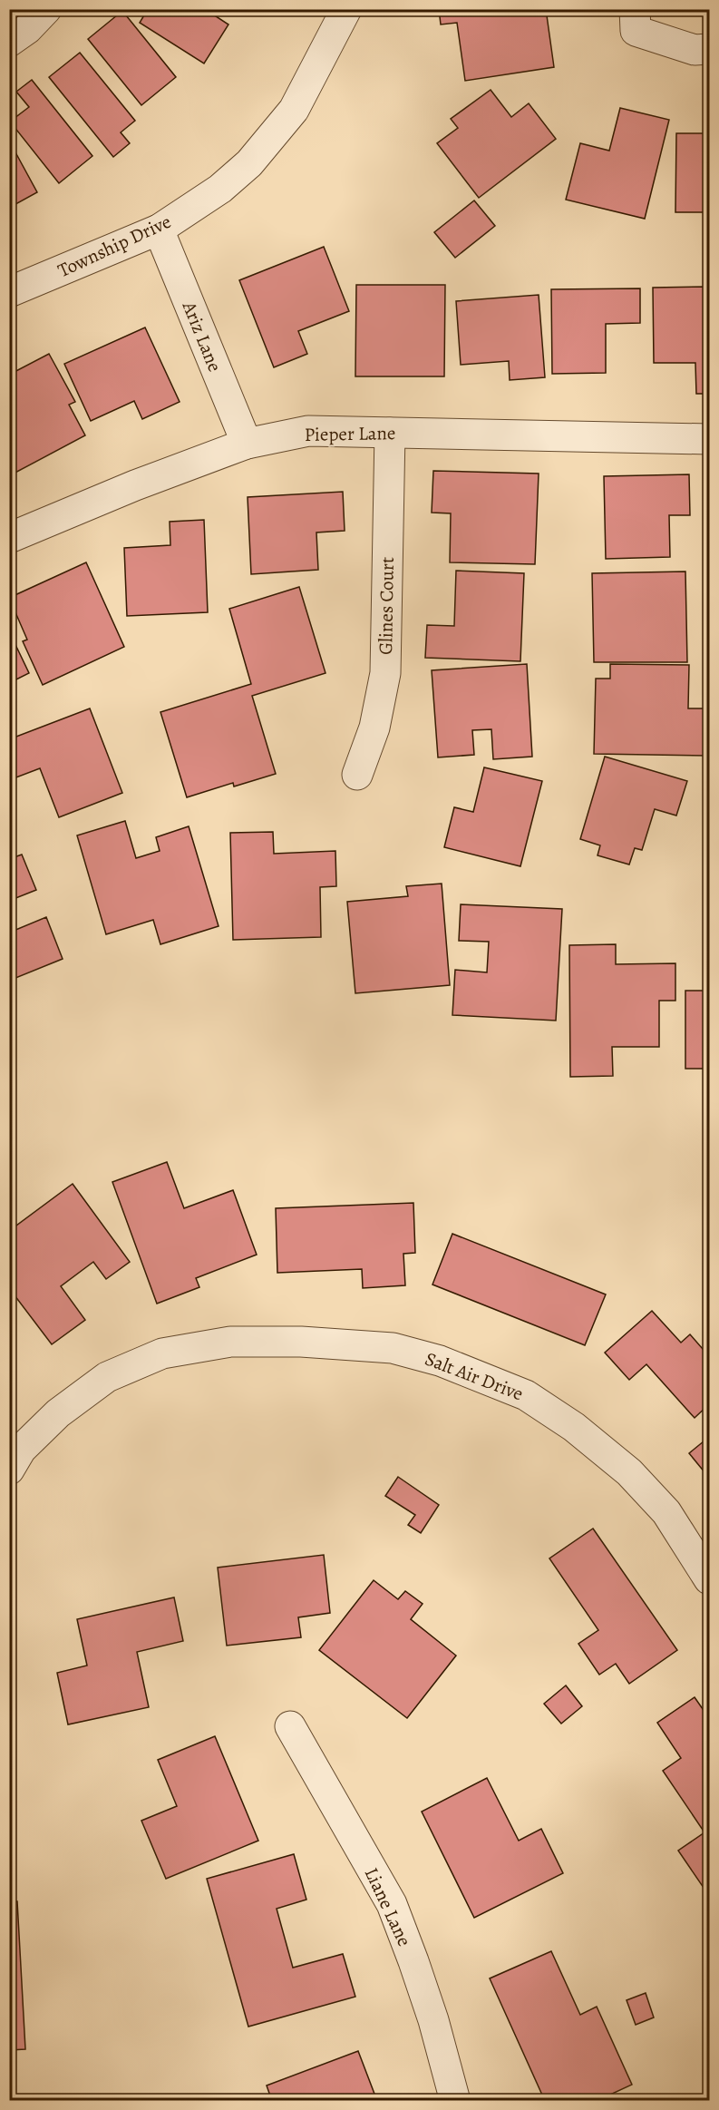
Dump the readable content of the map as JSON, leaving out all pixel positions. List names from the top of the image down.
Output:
{
  "streets": {
    "street": [
      "Township Drive",
      "Ariz Lane",
      "Pieper Lane",
      "Glines Court",
      "Salt Air Drive",
      "Liane Lane"
    ]
  },
  "crossings": [
    ["Township Drive", "Ariz Lane"],
    ["Ariz Lane", "Pieper Lane"],
    ["Pieper Lane", "Glines Court"]
  ]
}
